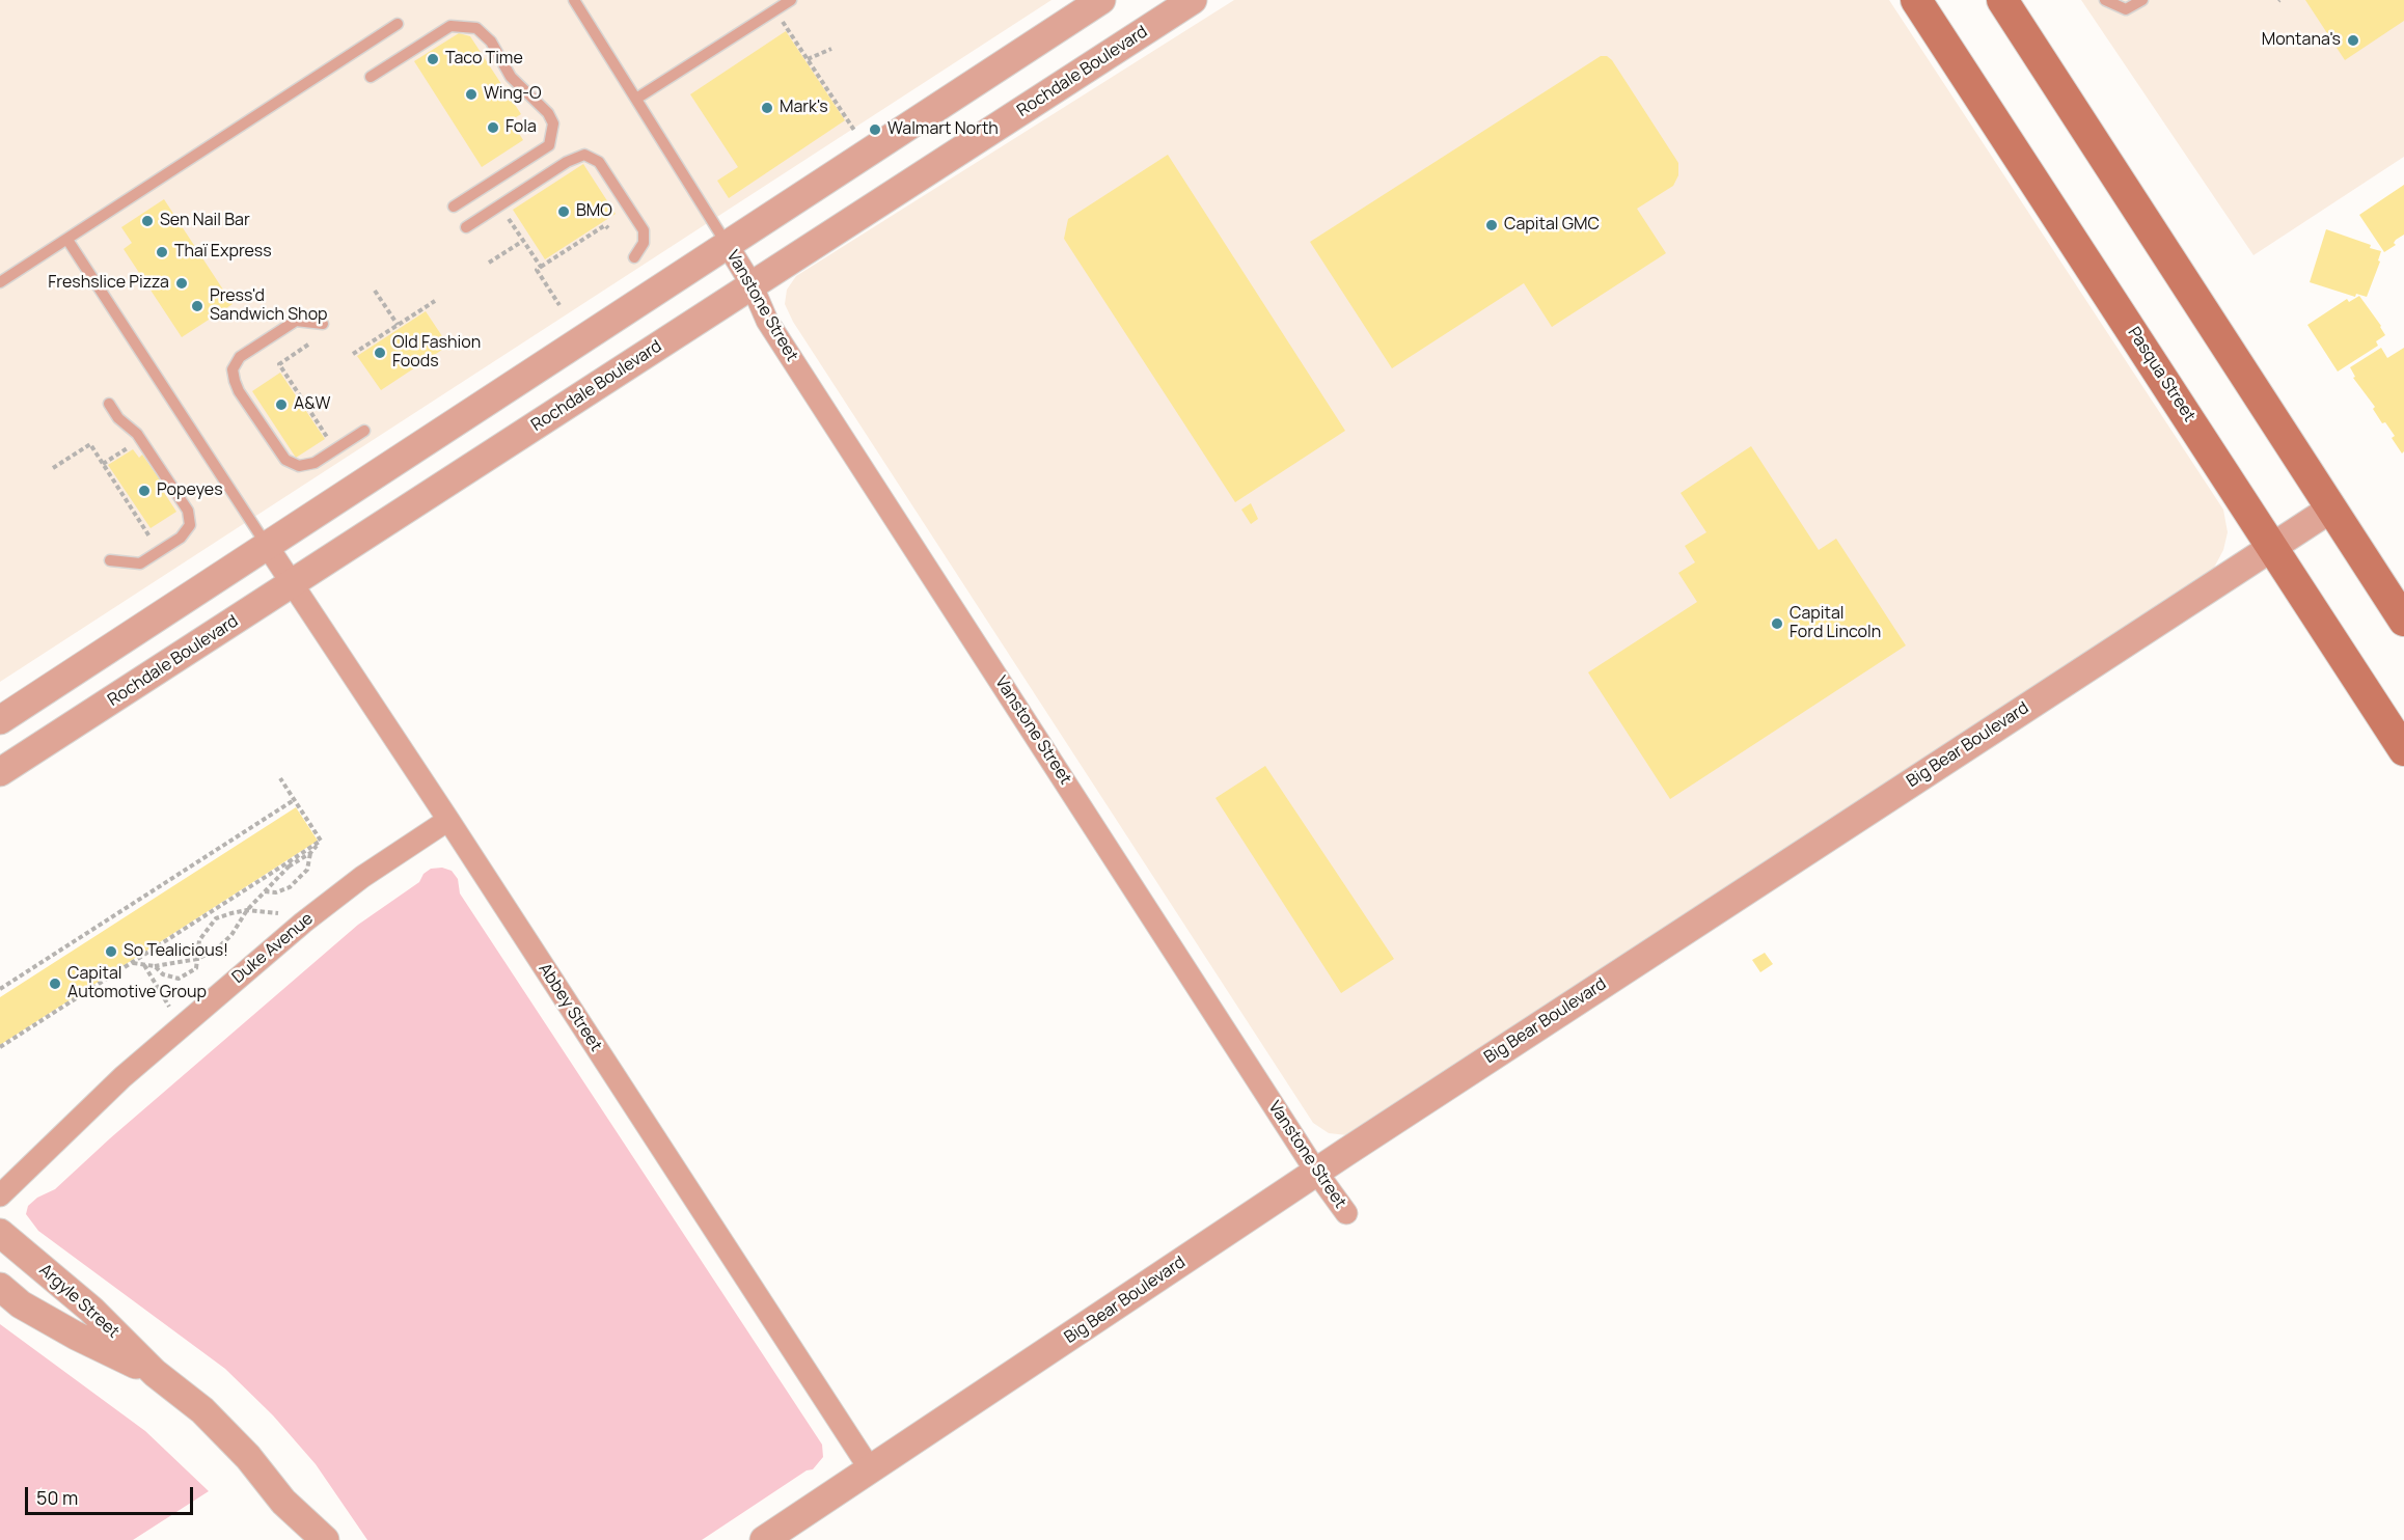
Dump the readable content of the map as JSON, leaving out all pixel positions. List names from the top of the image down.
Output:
{
  "streets": {
    "main road": ["Pasqua Street"],
    "street": [
      "Rochdale Boulevard",
      "Vanstone Street",
      "Big Bear Boulevard",
      "Duke Avenue",
      "Abbey Street",
      "Argyle Street"
    ]
  },
  "crossings": [
    ["Rochdale Boulevard", "Vanstone Street"],
    ["Rochdale Boulevard", "Abbey Street"],
    ["Vanstone Street", "Big Bear Boulevard"],
    ["Pasqua Street", "Big Bear Boulevard"],
    ["Big Bear Boulevard", "Abbey Street"],
    ["Duke Avenue", "Abbey Street"]
  ],
  "places": [
    "Montana's",
    "Taco Time",
    "Wing-O",
    "Mark's",
    "Fola",
    "Walmart North",
    "BMO",
    "Sen Nail Bar",
    "Capital GMC",
    "Thaï Express",
    "Freshslice Pizza",
    "Press'd Sandwich Shop",
    "Old Fashion Foods",
    "A&W",
    "Popeyes",
    "Capital Ford Lincoln",
    "So Tealicious!",
    "Capital Automotive Group"
  ],
  "scale_bar": "50 m"
}
